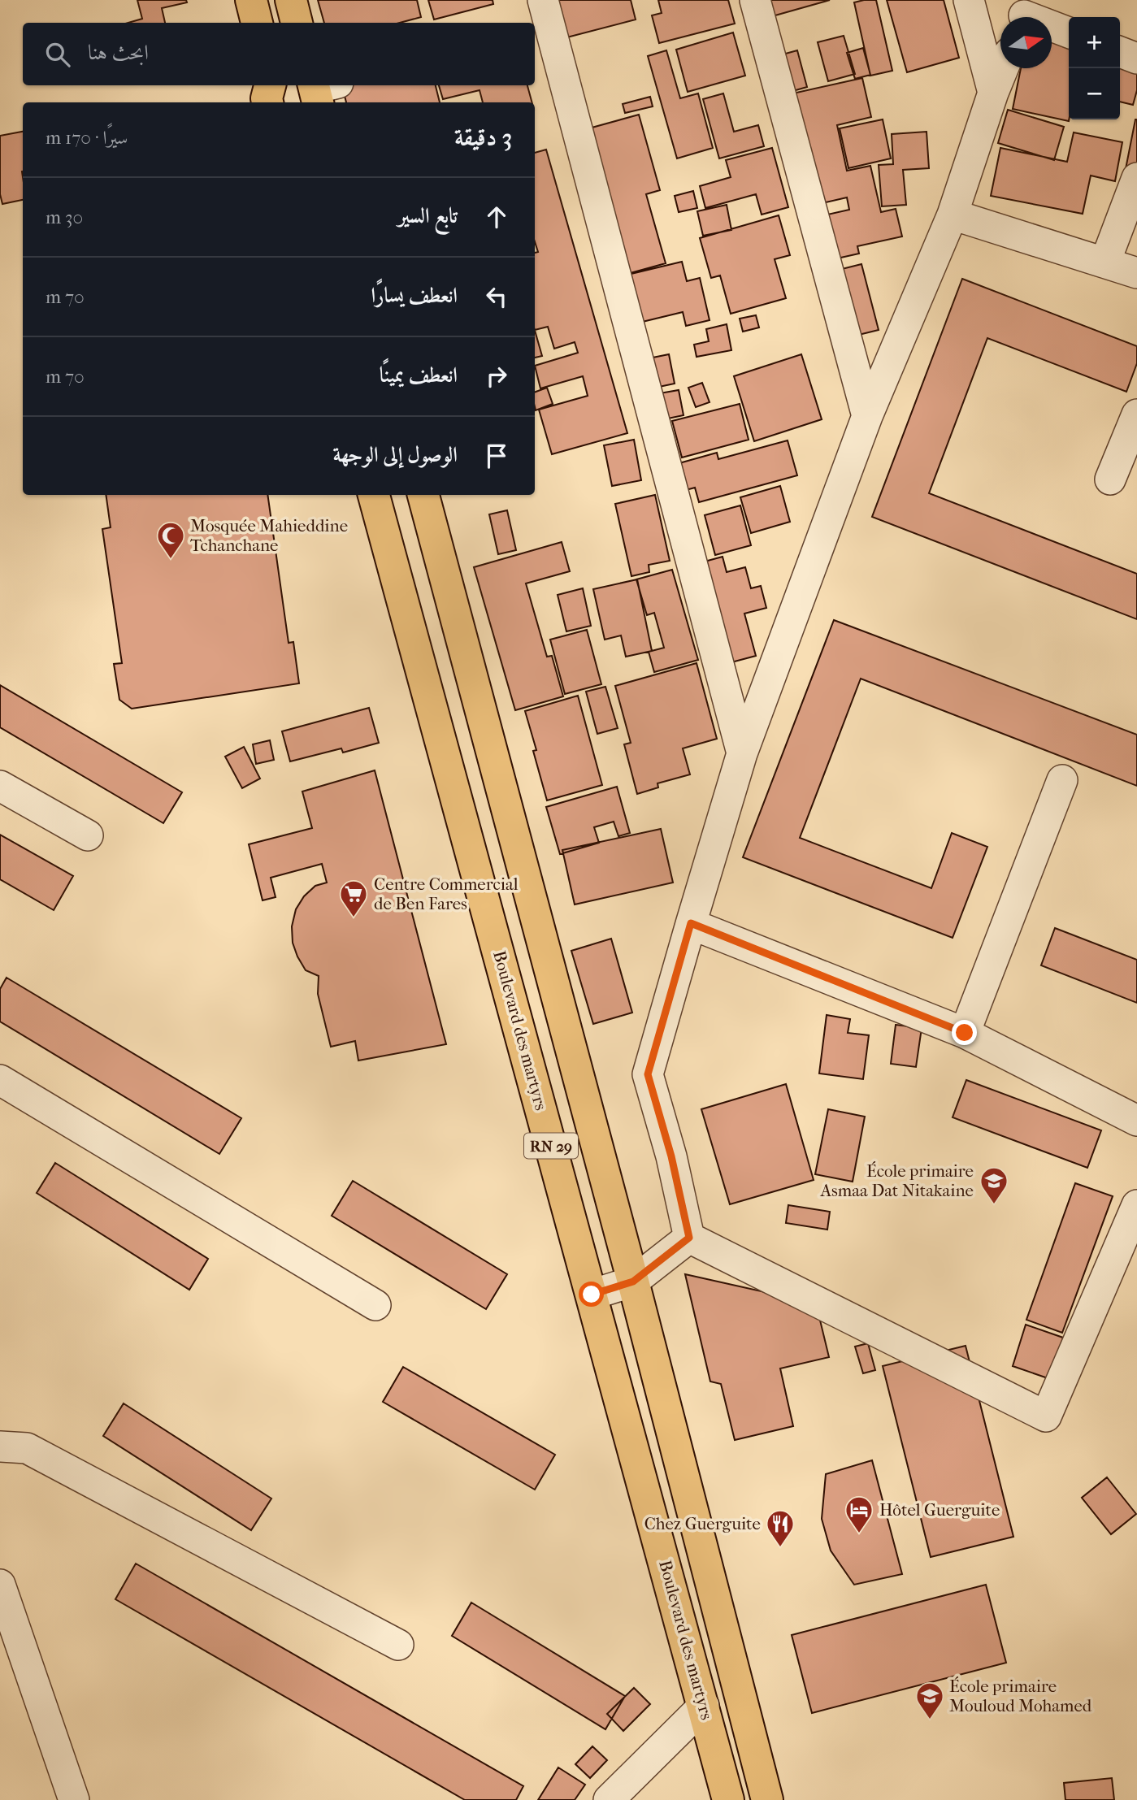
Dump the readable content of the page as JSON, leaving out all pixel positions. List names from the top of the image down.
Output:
{
  "streets": {
    "highway": ["Boulevard des martyrs", "RN 29"]
  },
  "places": {
    "mosque": ["Mosquée Mahieddine Tchanchane"],
    "supermarket": ["Centre Commercial de Ben Fares"],
    "school or university": ["École primaire Asmaa Dat Nitakaine", "École primaire Mouloud Mohamed"],
    "hotel": ["Hôtel Guerguite"],
    "restaurant": ["Chez Guerguite"]
  },
  "north": "right",
  "page": {
    "map_buttons": ["+", "−"],
    "search": "ابحث هنا",
    "heading": ["3 دقيقة", "سيرًا · 170 m"],
    "list": [
      ["تابع السير", "30 m"],
      ["انعطف يسارًا", "70 m"],
      ["انعطف يمينًا", "70 m"],
      "الوصول إلى الوجهة"
    ]
  }
}
